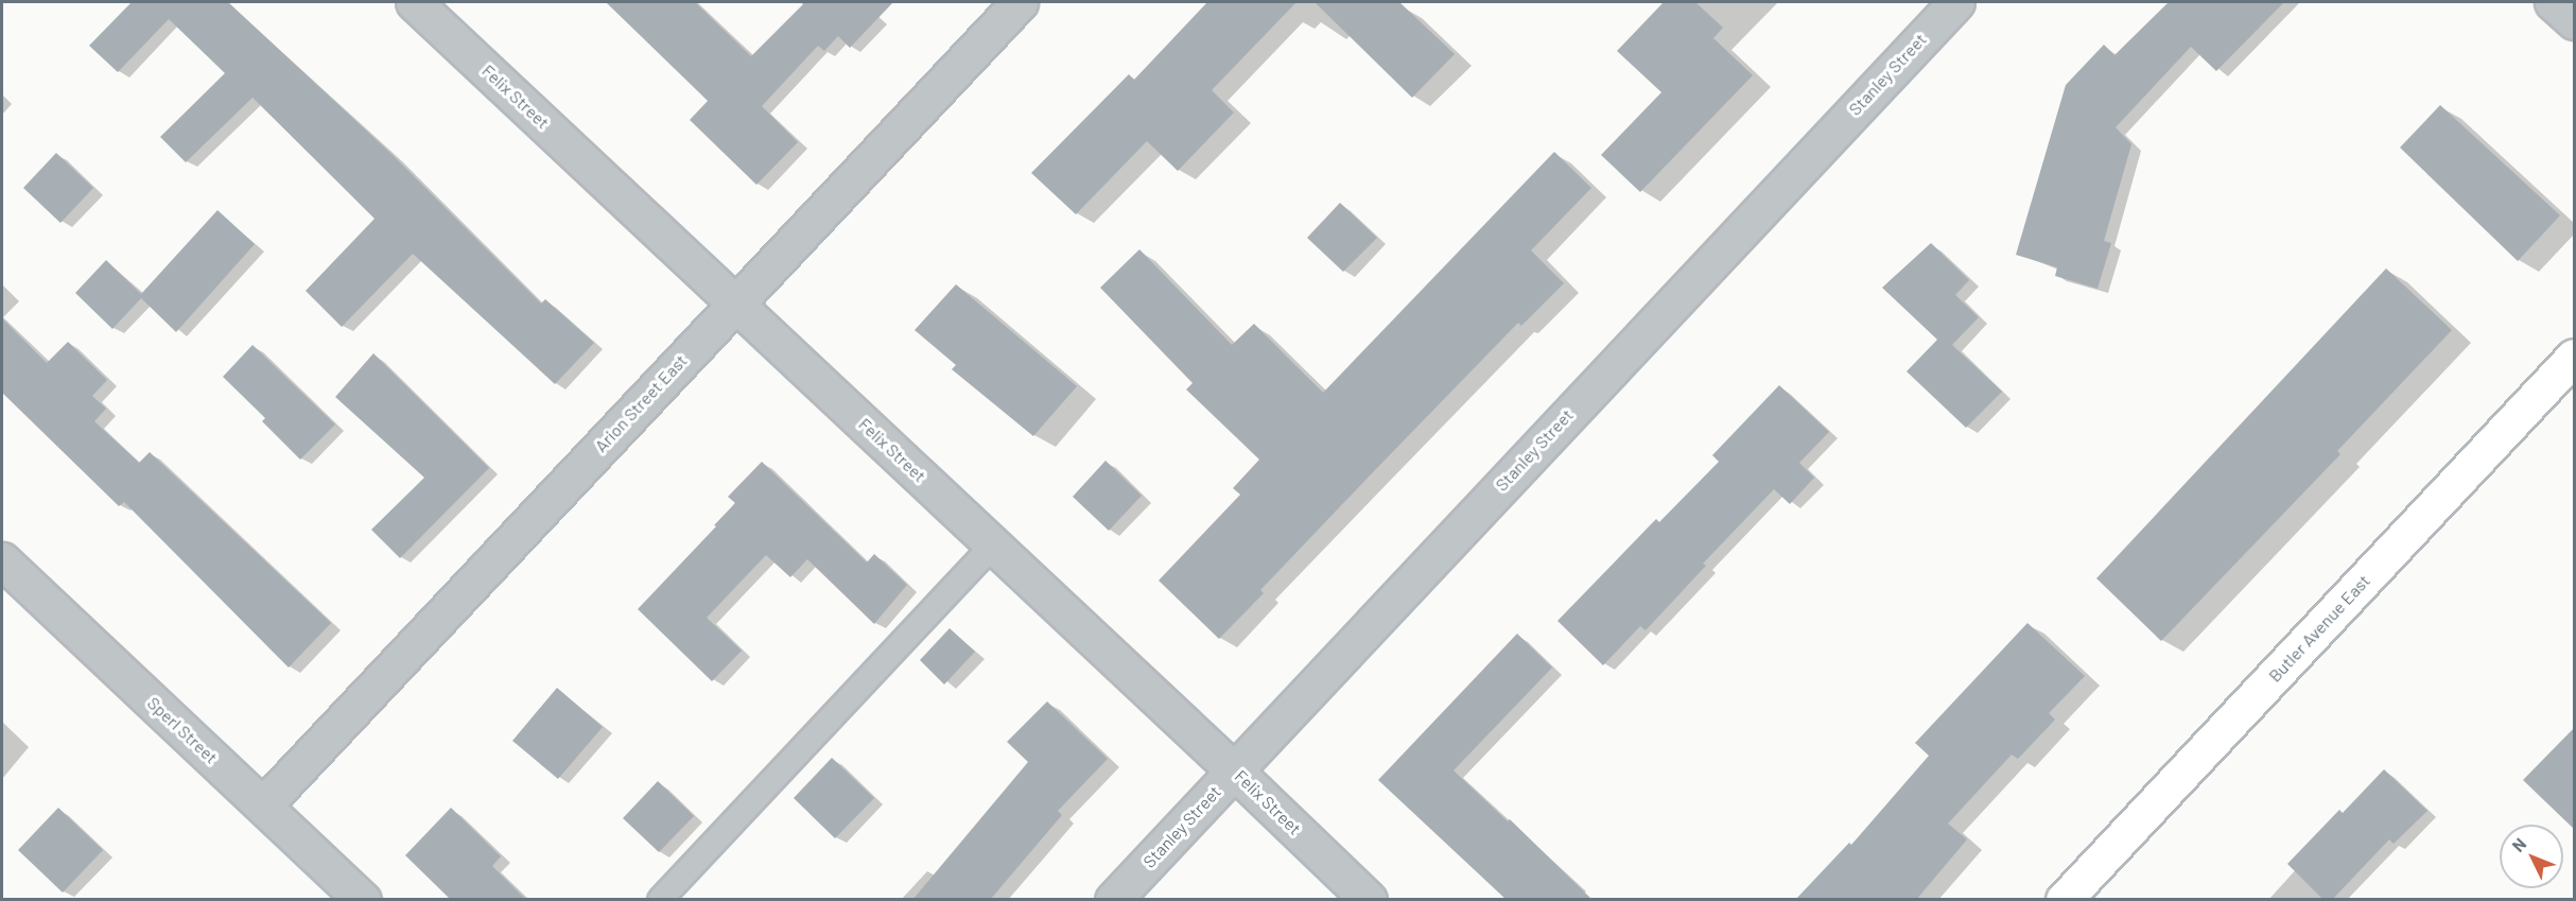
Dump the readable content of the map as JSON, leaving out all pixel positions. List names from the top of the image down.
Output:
{
  "streets": {
    "street": [
      "Stanley Street",
      "Felix Street",
      "Arion Street East",
      "Butler Avenue East",
      "Sperl Street"
    ]
  },
  "crossings": [
    ["Stanley Street", "Felix Street"],
    ["Felix Street", "Arion Street East"],
    ["Arion Street East", "Sperl Street"]
  ],
  "north": "top left"
}
